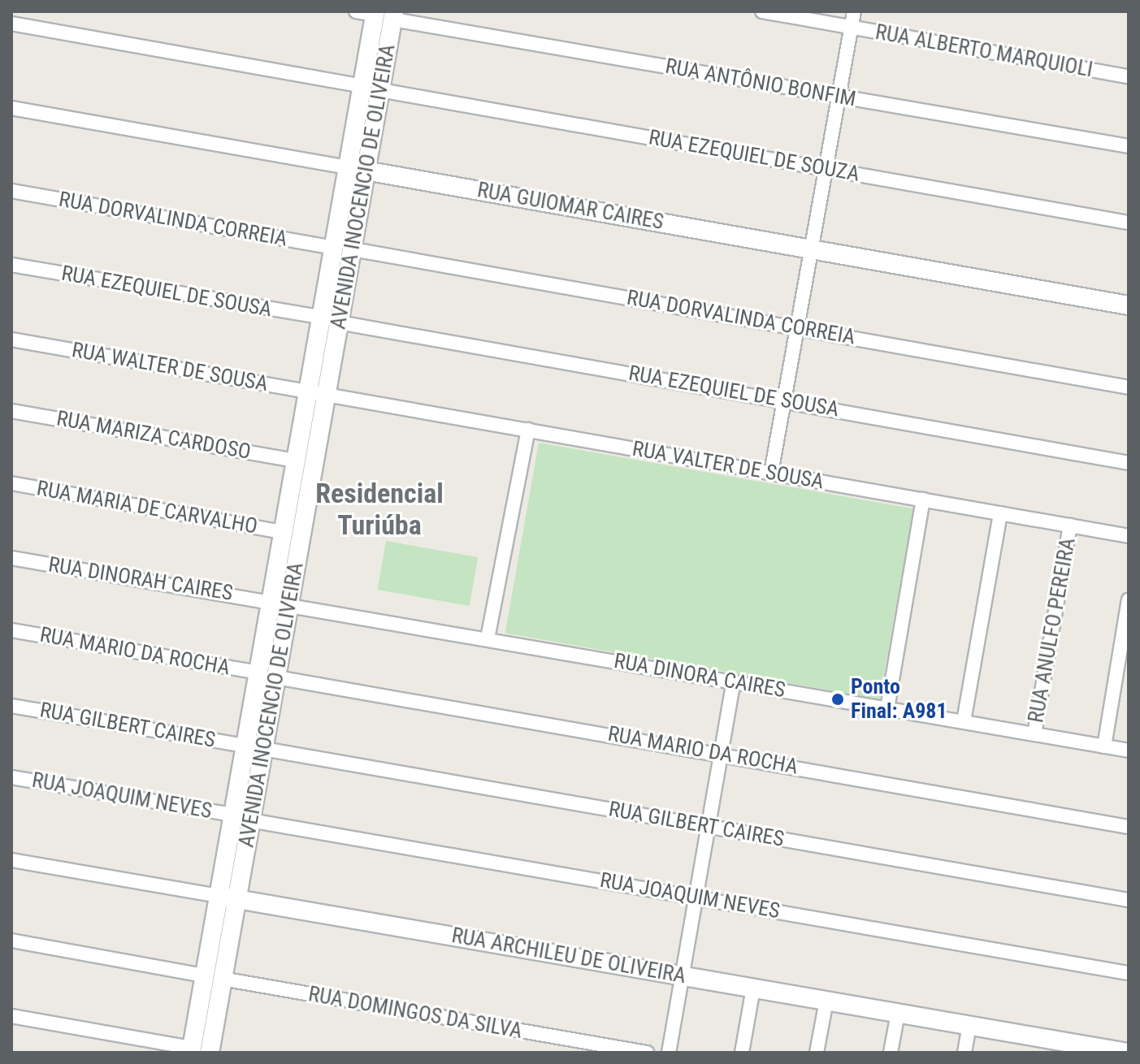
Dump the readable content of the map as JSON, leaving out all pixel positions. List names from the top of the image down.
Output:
{
  "streets": {
    "street": [
      "RUA ALBERTO MARQUIOLI",
      "RUA ANTÔNIO BONFIM",
      "RUA EZEQUIEL DE SOUZA",
      "AVENIDA INOCENCIO DE OLIVEIRA",
      "RUA GUIOMAR CAIRES",
      "RUA DORVALINDA CORREIA",
      "RUA EZEQUIEL DE SOUSA",
      "RUA WALTER DE SOUSA",
      "RUA MARIZA CARDOSO",
      "RUA VALTER DE SOUSA",
      "RUA MARIA DE CARVALHO",
      "RUA DINORAH CAIRES",
      "RUA ANULFO PEREIRA",
      "RUA MARIO DA ROCHA",
      "RUA DINORA CAIRES",
      "RUA GILBERT CAIRES",
      "RUA JOAQUIM NEVES",
      "RUA ARCHILEU DE OLIVEIRA",
      "RUA DOMINGOS DA SILVA"
    ]
  },
  "crossings": [
    ["RUA ANTÔNIO BONFIM", "AVENIDA INOCENCIO DE OLIVEIRA"],
    ["RUA EZEQUIEL DE SOUZA", "AVENIDA INOCENCIO DE OLIVEIRA"],
    ["AVENIDA INOCENCIO DE OLIVEIRA", "RUA GUIOMAR CAIRES"],
    ["AVENIDA INOCENCIO DE OLIVEIRA", "RUA DORVALINDA CORREIA"],
    ["AVENIDA INOCENCIO DE OLIVEIRA", "RUA EZEQUIEL DE SOUSA"],
    ["AVENIDA INOCENCIO DE OLIVEIRA", "RUA WALTER DE SOUSA"],
    ["AVENIDA INOCENCIO DE OLIVEIRA", "RUA MARIZA CARDOSO"],
    ["AVENIDA INOCENCIO DE OLIVEIRA", "RUA VALTER DE SOUSA"],
    ["AVENIDA INOCENCIO DE OLIVEIRA", "RUA MARIA DE CARVALHO"],
    ["AVENIDA INOCENCIO DE OLIVEIRA", "RUA DINORAH CAIRES"],
    ["AVENIDA INOCENCIO DE OLIVEIRA", "RUA MARIO DA ROCHA"],
    ["AVENIDA INOCENCIO DE OLIVEIRA", "RUA DINORA CAIRES"],
    ["AVENIDA INOCENCIO DE OLIVEIRA", "RUA GILBERT CAIRES"],
    ["AVENIDA INOCENCIO DE OLIVEIRA", "RUA JOAQUIM NEVES"],
    ["AVENIDA INOCENCIO DE OLIVEIRA", "RUA ARCHILEU DE OLIVEIRA"],
    ["AVENIDA INOCENCIO DE OLIVEIRA", "RUA DOMINGOS DA SILVA"],
    ["RUA WALTER DE SOUSA", "RUA VALTER DE SOUSA"],
    ["RUA VALTER DE SOUSA", "RUA ANULFO PEREIRA"],
    ["RUA DINORAH CAIRES", "RUA DINORA CAIRES"],
    ["RUA ANULFO PEREIRA", "RUA DINORA CAIRES"]
  ],
  "districts": ["Residencial Turiúba"],
  "places": ["Ponto Final: A981"]
}
